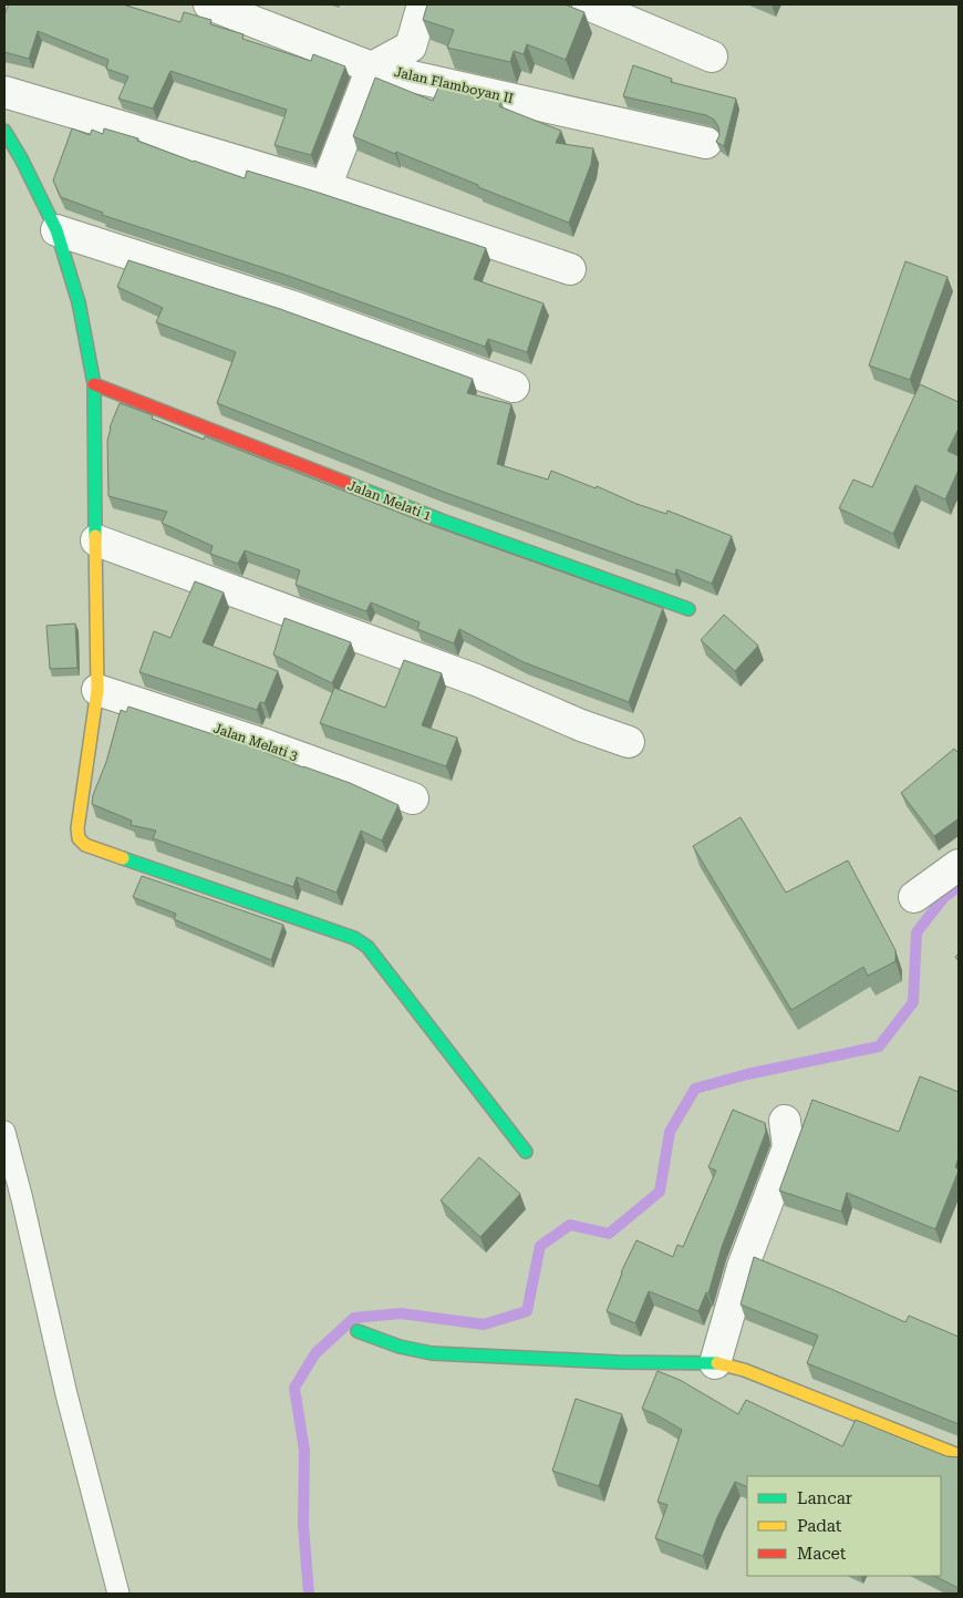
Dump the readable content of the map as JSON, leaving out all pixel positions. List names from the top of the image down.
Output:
{
  "streets": {
    "street": ["Jalan Flamboyan II", "Jalan Melati 1", "Jalan Melati 3"]
  },
  "legend": ["Lancar", "Padat", "Macet"]
}
